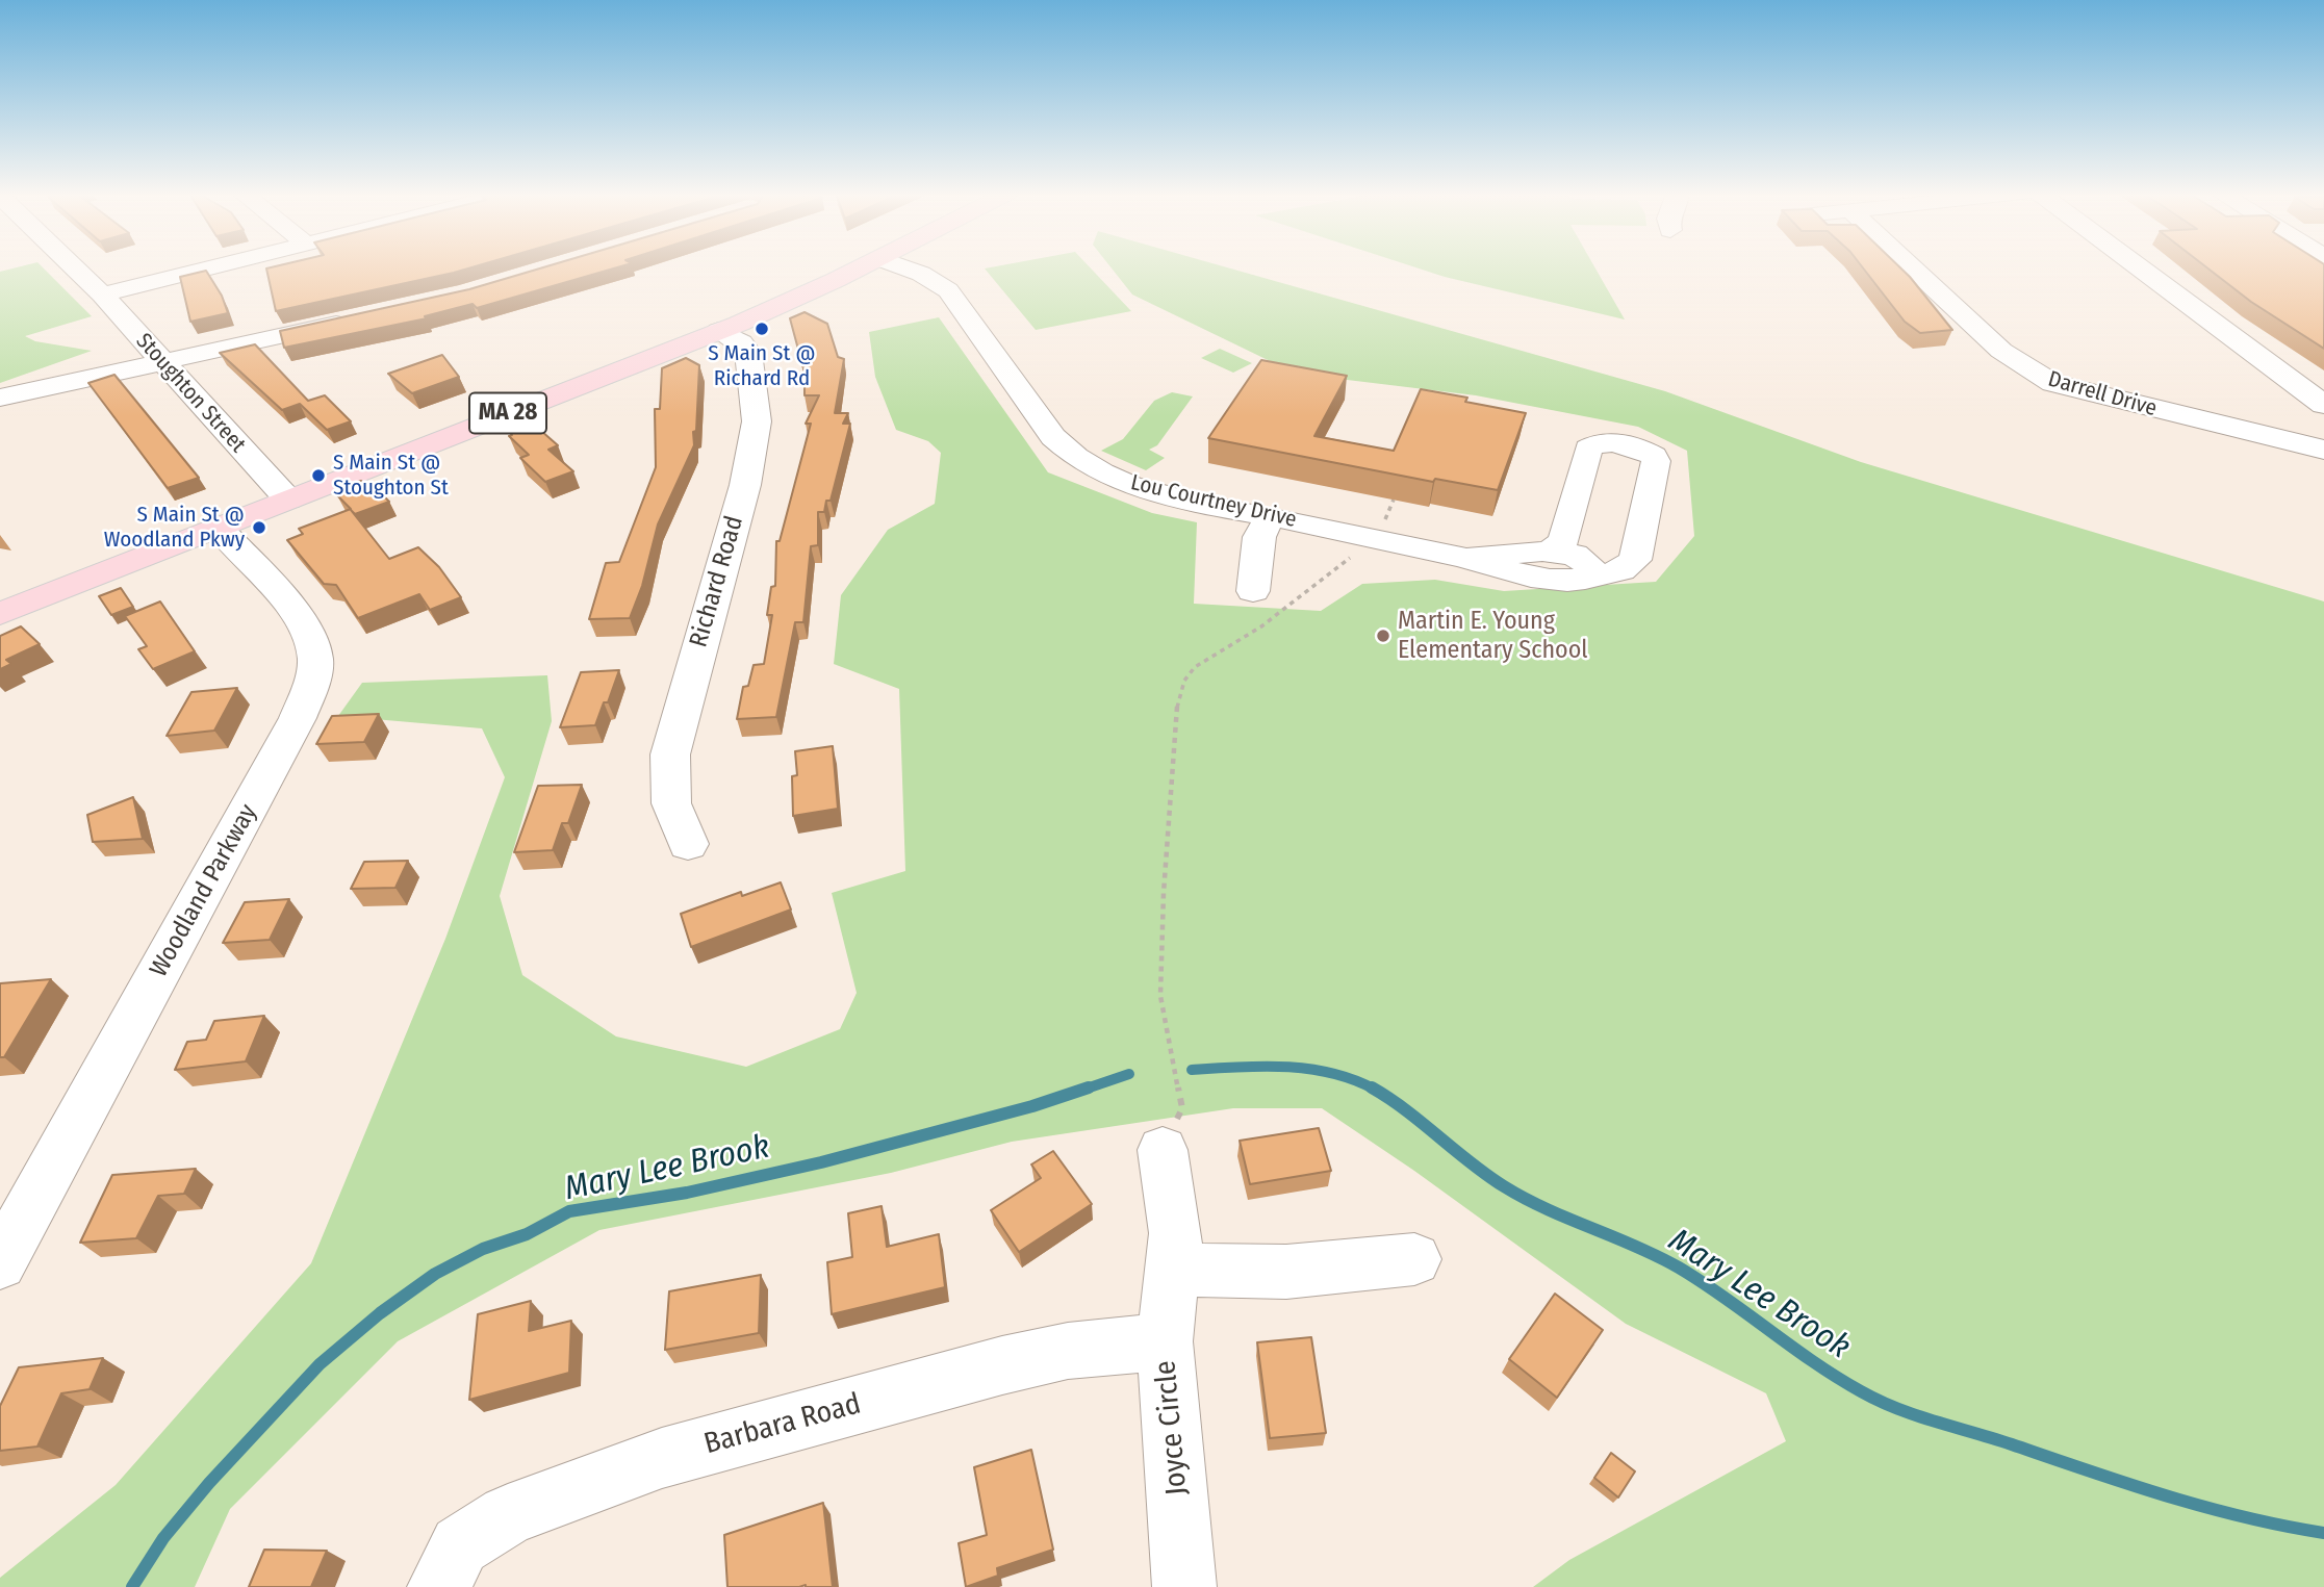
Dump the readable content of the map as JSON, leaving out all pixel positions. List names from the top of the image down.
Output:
{
  "streets": {
    "main road": ["MA 28"],
    "street": [
      "Stoughton Street",
      "Darrell Drive",
      "Lou Courtney Drive",
      "Richard Road",
      "Woodland Parkway",
      "Barbara Road",
      "Joyce Circle"
    ]
  },
  "crossings": [
    ["Stoughton Street", "MA 28"],
    ["MA 28", "Richard Road"],
    ["MA 28", "Woodland Parkway"],
    ["Barbara Road", "Joyce Circle"]
  ],
  "water": ["Mary Lee Brook"],
  "places": [
    "S Main St @ Richard Rd",
    "S Main St @ Stoughton St",
    "S Main St @ Woodland Pkwy",
    "Martin E. Young Elementary School"
  ]
}
